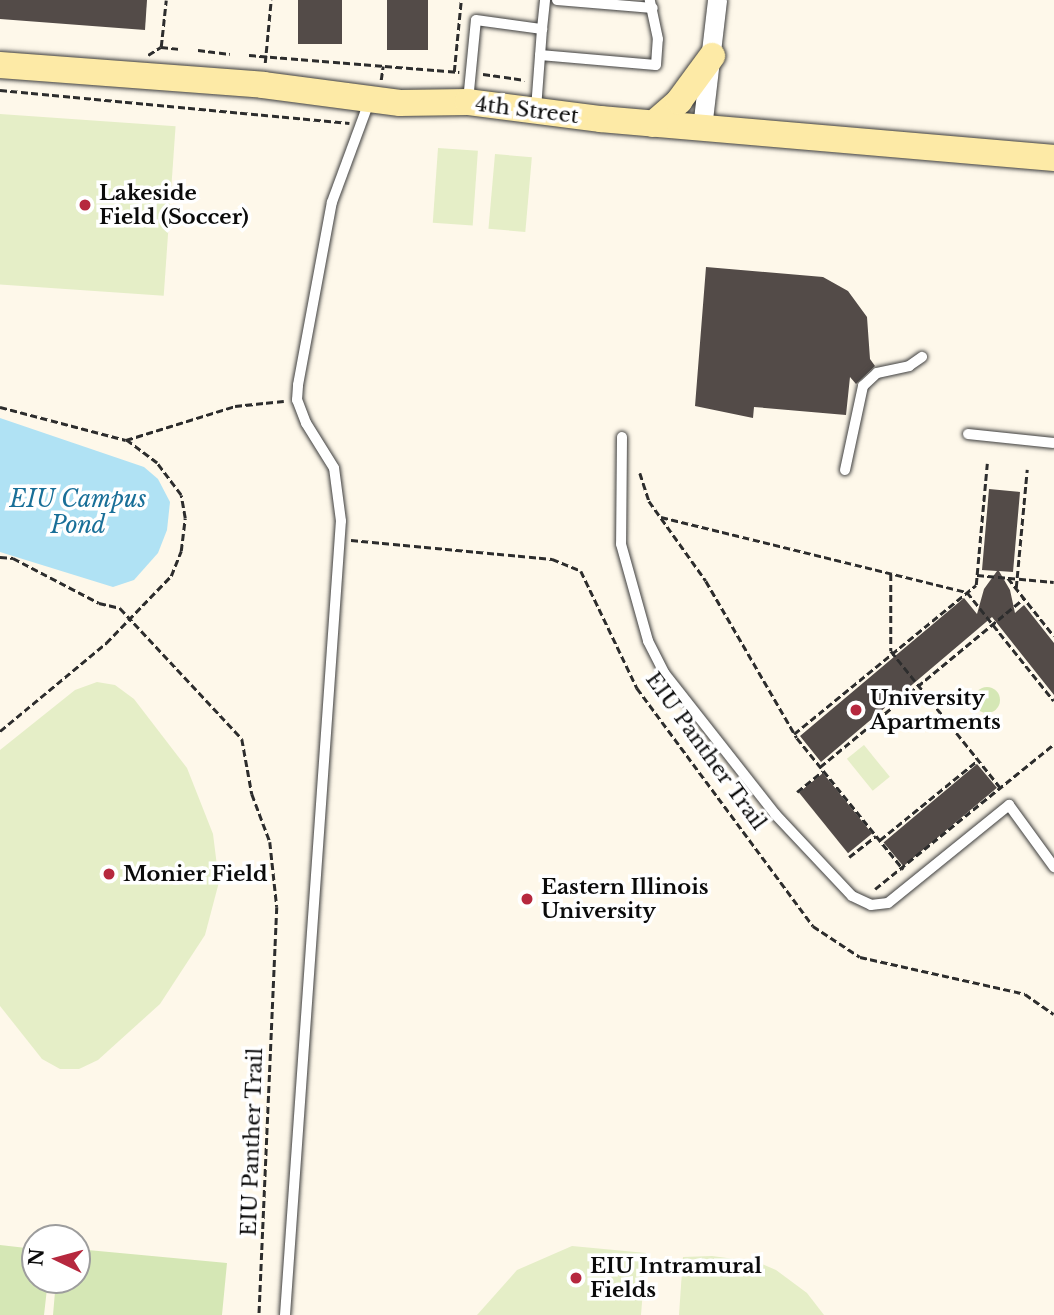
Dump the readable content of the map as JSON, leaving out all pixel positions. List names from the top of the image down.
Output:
{
  "streets": {
    "street": ["4th Street"],
    "path": ["EIU Panther Trail"]
  },
  "water": ["EIU Campus Pond"],
  "places": [
    "Lakeside Field (Soccer)",
    "University Apartments",
    "Monier Field",
    "Eastern Illinois University",
    "EIU Intramural Fields"
  ],
  "north": "left"
}
